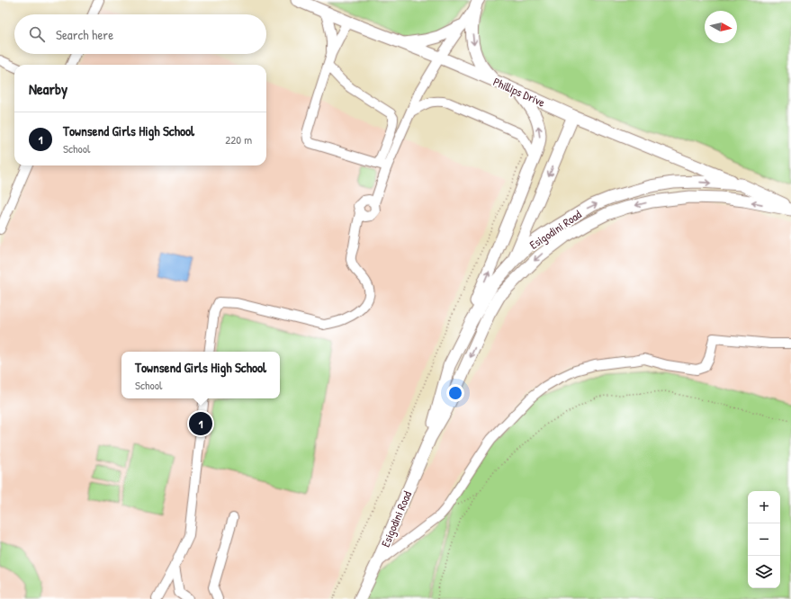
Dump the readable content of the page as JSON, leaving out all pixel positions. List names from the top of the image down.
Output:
{
  "streets": {
    "main road": ["Phillips Drive", "Esigodini Road"]
  },
  "crossings": [
    ["Phillips Drive", "Esigodini Road"]
  ],
  "north": "right",
  "page": {
    "search": "Search here",
    "heading": "Nearby",
    "list": [
      {
        "mark": "1",
        "name": "Townsend Girls High School",
        "note": "School",
        "value": "220 m"
      }
    ],
    "popup": ["Townsend Girls High School", "School"],
    "pins": "1",
    "map_buttons": ["+", "−"]
  }
}
